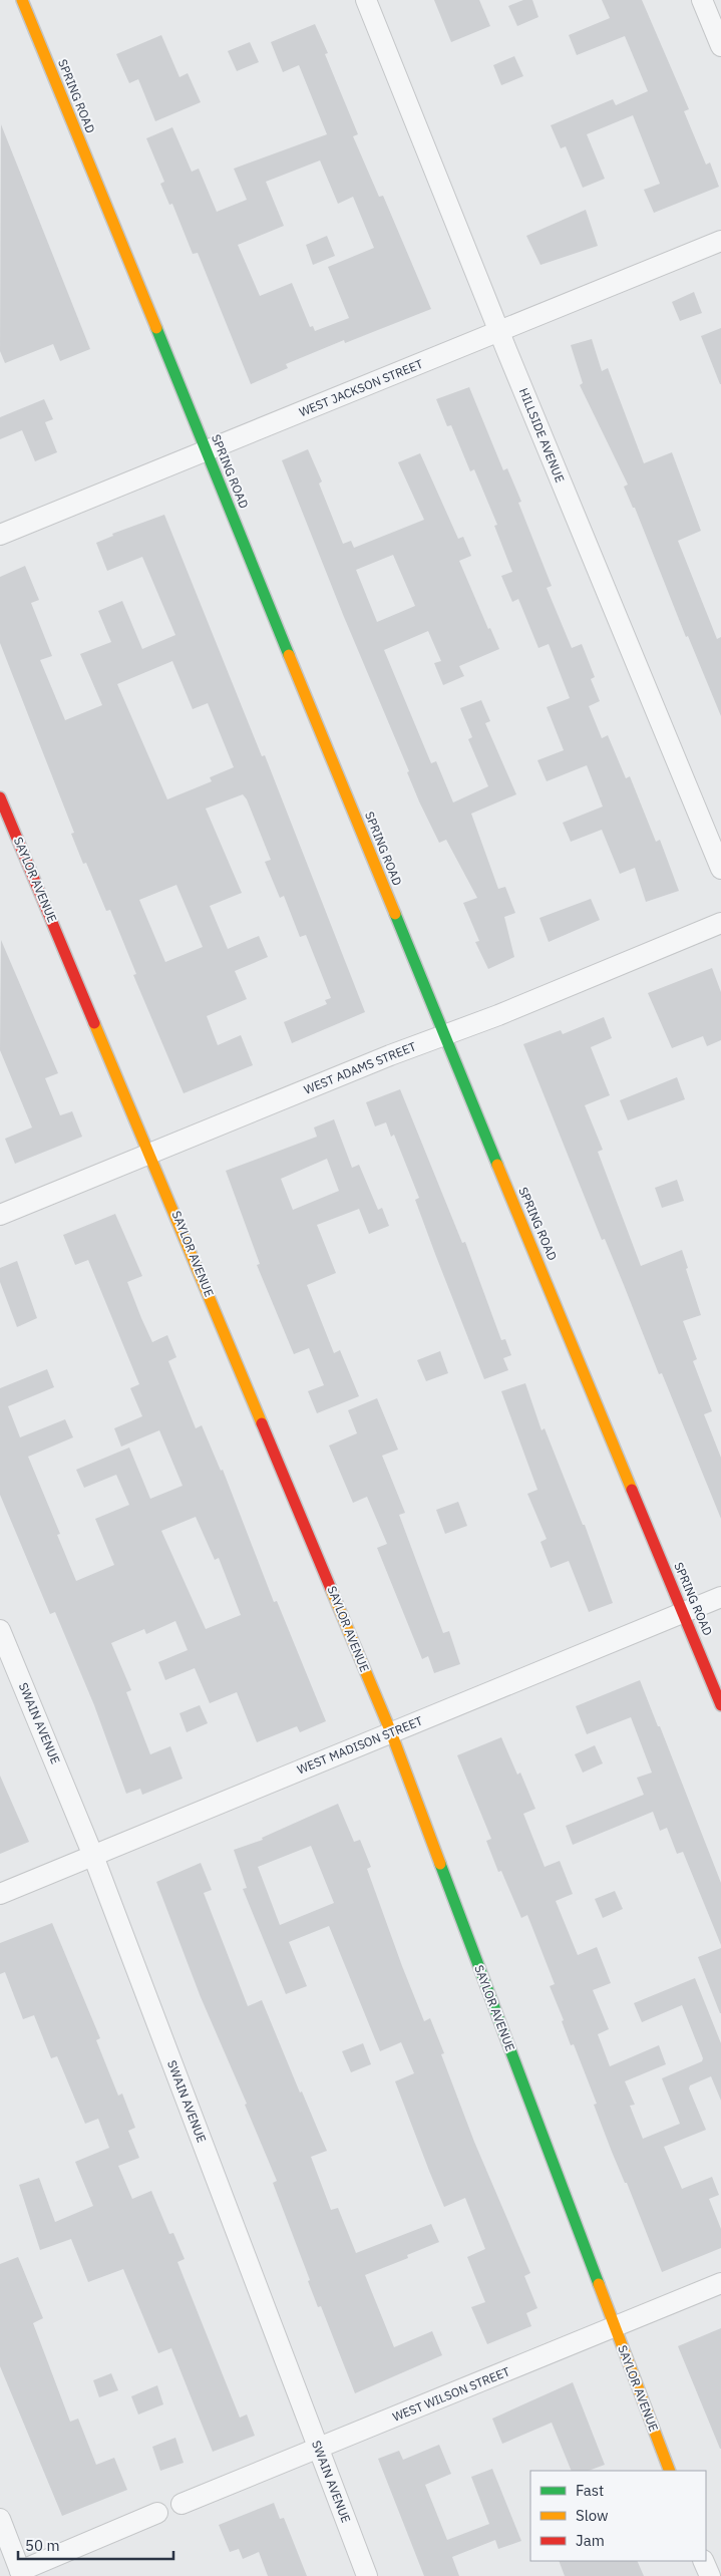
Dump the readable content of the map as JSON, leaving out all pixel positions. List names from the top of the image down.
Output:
{
  "streets": {
    "street": [
      "SPRING ROAD",
      "WEST JACKSON STREET",
      "HILLSIDE AVENUE",
      "SAYLOR AVENUE",
      "WEST ADAMS STREET",
      "SWAIN AVENUE",
      "WEST MADISON STREET",
      "WEST WILSON STREET"
    ]
  },
  "crossings": [
    ["SPRING ROAD", "WEST JACKSON STREET"],
    ["SPRING ROAD", "WEST ADAMS STREET"],
    ["SPRING ROAD", "WEST MADISON STREET"],
    ["WEST JACKSON STREET", "HILLSIDE AVENUE"],
    ["SAYLOR AVENUE", "WEST ADAMS STREET"],
    ["SAYLOR AVENUE", "WEST MADISON STREET"],
    ["SAYLOR AVENUE", "WEST WILSON STREET"],
    ["SWAIN AVENUE", "WEST MADISON STREET"],
    ["SWAIN AVENUE", "WEST WILSON STREET"]
  ],
  "legend": ["Fast", "Slow", "Jam"],
  "scale_bar": "50 m"
}
